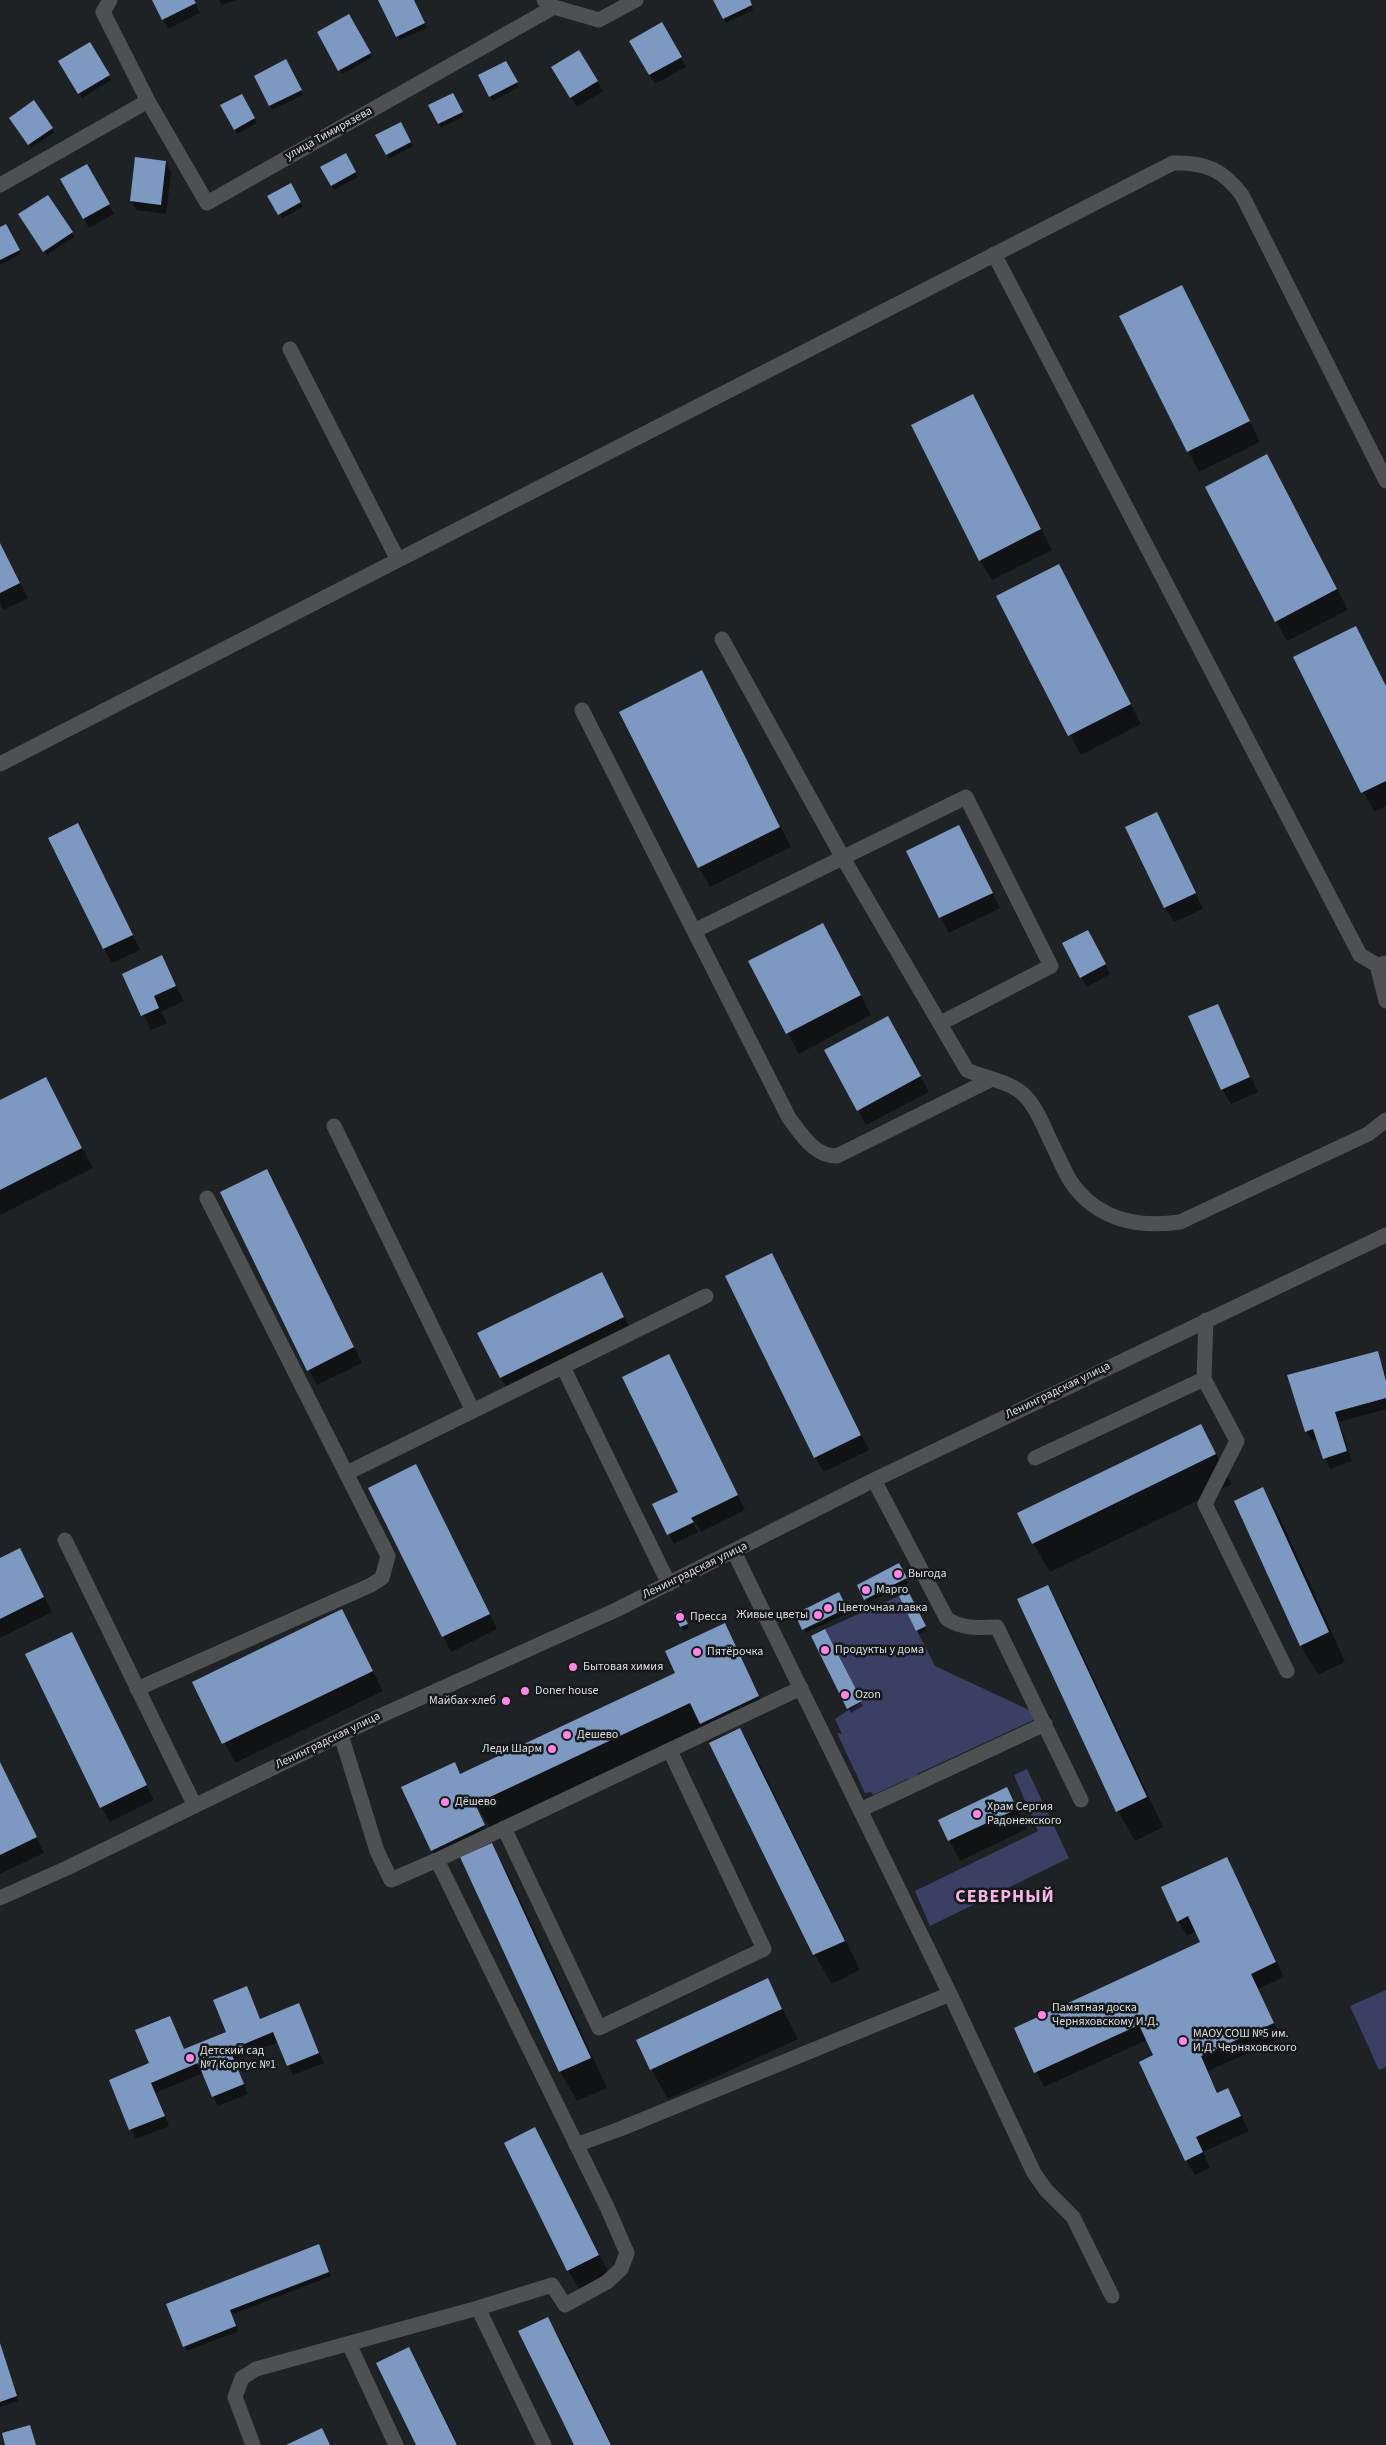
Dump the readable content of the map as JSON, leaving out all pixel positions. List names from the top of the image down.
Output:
{
  "streets": {
    "street": ["улица Тимирязева", "Ленинградская улица"]
  },
  "districts": ["СЕВЕРНЫЙ"],
  "places": [
    "Выгода",
    "Марго",
    "Цветочная лавка",
    "Живые цветы",
    "Пресса",
    "Продукты у дома",
    "Пятёрочка",
    "Бытовая химия",
    "Doner house",
    "Ozon",
    "Майбах-хлеб",
    "Дешево",
    "Леди Шарм",
    "Дёшево",
    "Храм Сергия Радонежского",
    "Памятная доска Черняховскому И.Д.",
    "МАОУ СОШ №5 им. И.Д. Черняховского",
    "Детский сад №7 Корпус №1"
  ]
}
